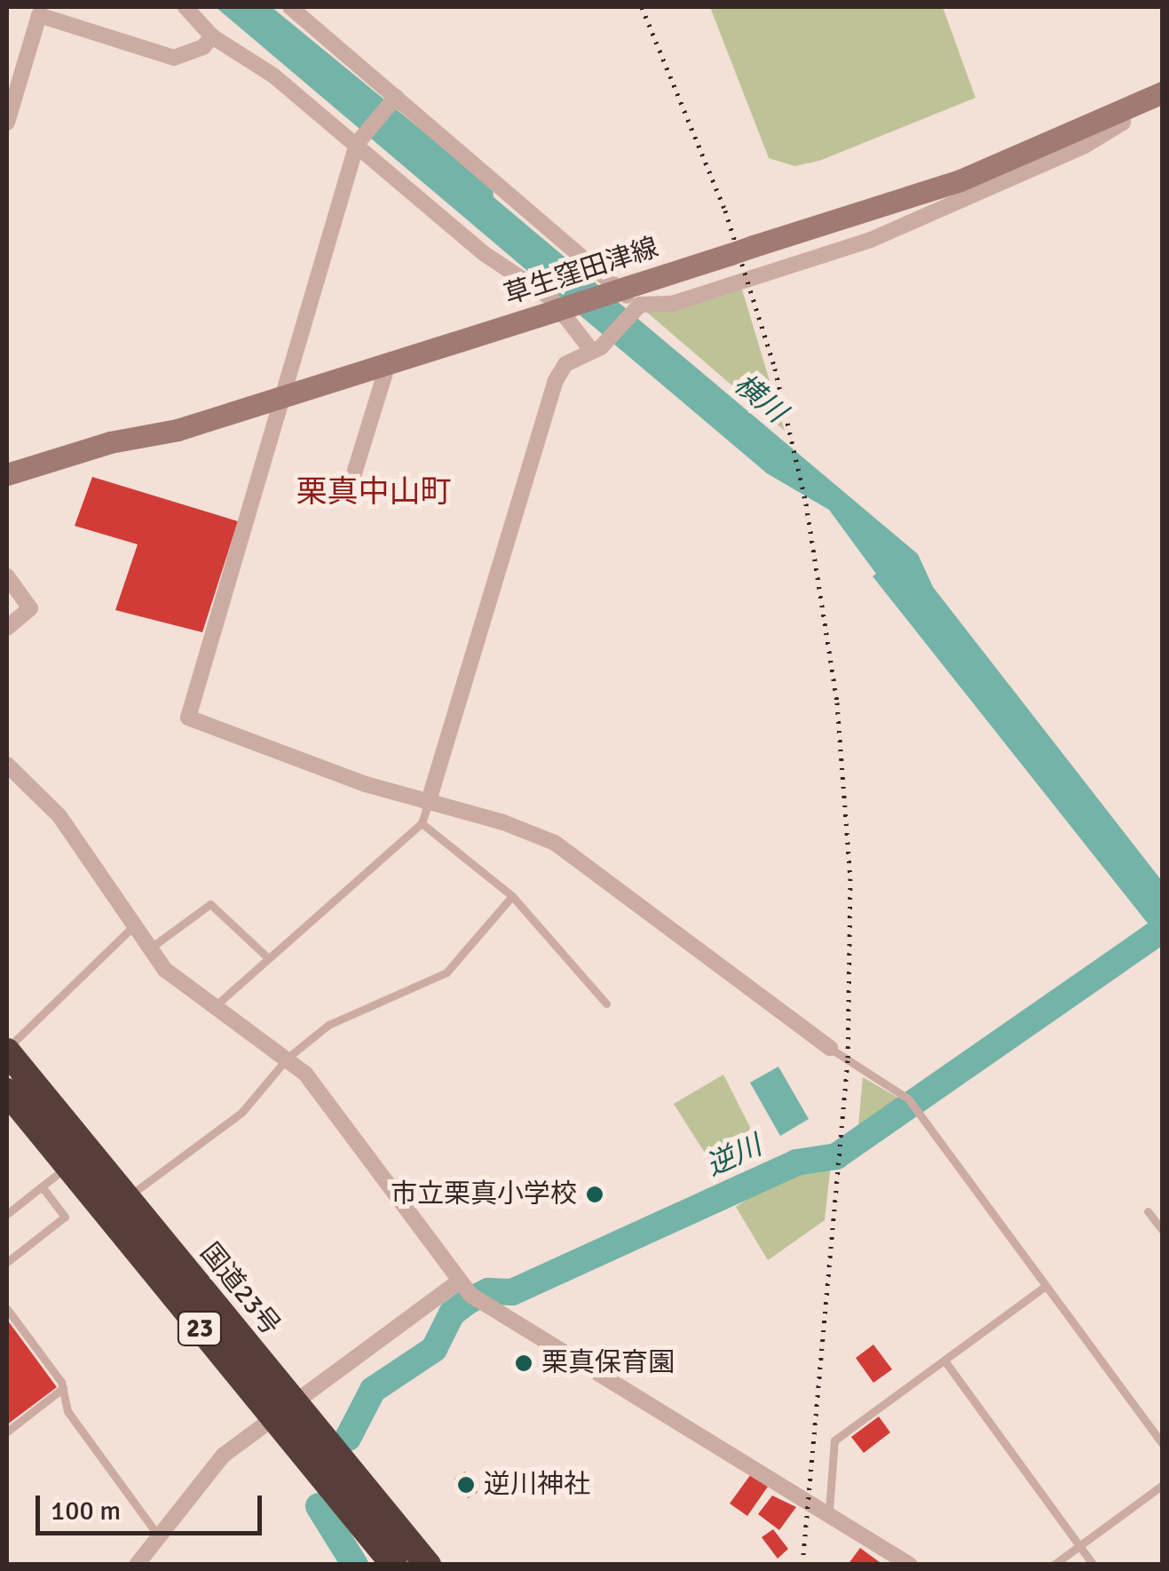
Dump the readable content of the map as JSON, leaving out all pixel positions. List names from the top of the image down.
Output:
{
  "streets": {
    "highway": ["国道23号", "23"],
    "main road": ["草生窪田津線"]
  },
  "districts": ["栗真中山町"],
  "water": ["横川", "逆川"],
  "places": ["市立栗真小学校", "栗真保育園", "逆川神社"],
  "scale_bar": "100 m"
}
